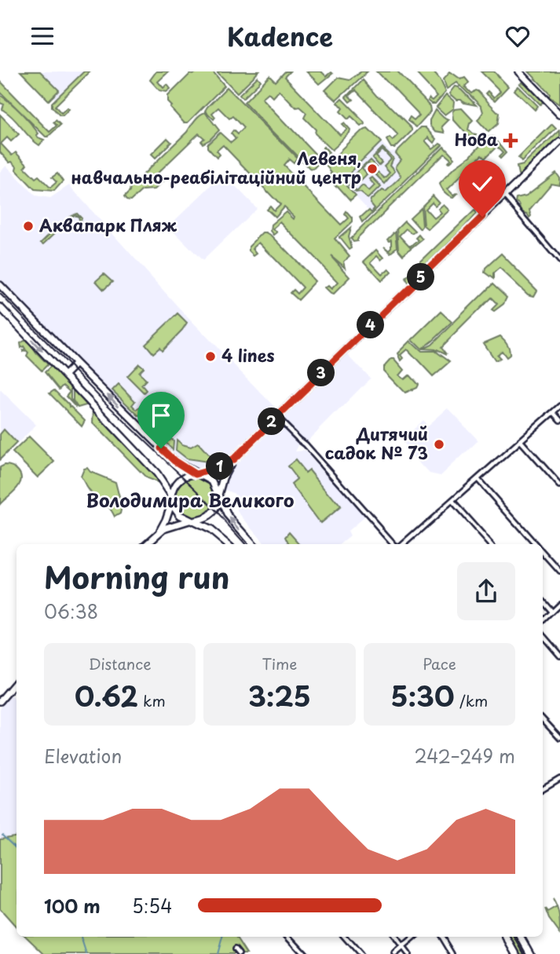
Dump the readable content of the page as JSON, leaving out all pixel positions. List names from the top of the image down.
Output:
{
  "districts": ["Володимира Великого"],
  "places": {
    "health": ["Нова"],
    "other": [
      "Левеня, навчально-реабілітаційний центр",
      "Аквапарк Пляж",
      "4 lines",
      "Дитячий садок № 73"
    ]
  },
  "page": {
    "header": "Kadence",
    "pins": [
      "5",
      "4",
      "3",
      "2",
      "1"
    ],
    "heading": ["Morning run", "06:38"],
    "stats": [
      ["Distance", "0.62 km"],
      ["Time", "3:25"],
      ["Pace", "5:30 /km"]
    ],
    "chart": ["Elevation", "242–249 m"],
    "list": [
      {
        "name": "100 m",
        "note": "5:54"
      }
    ]
  }
}
